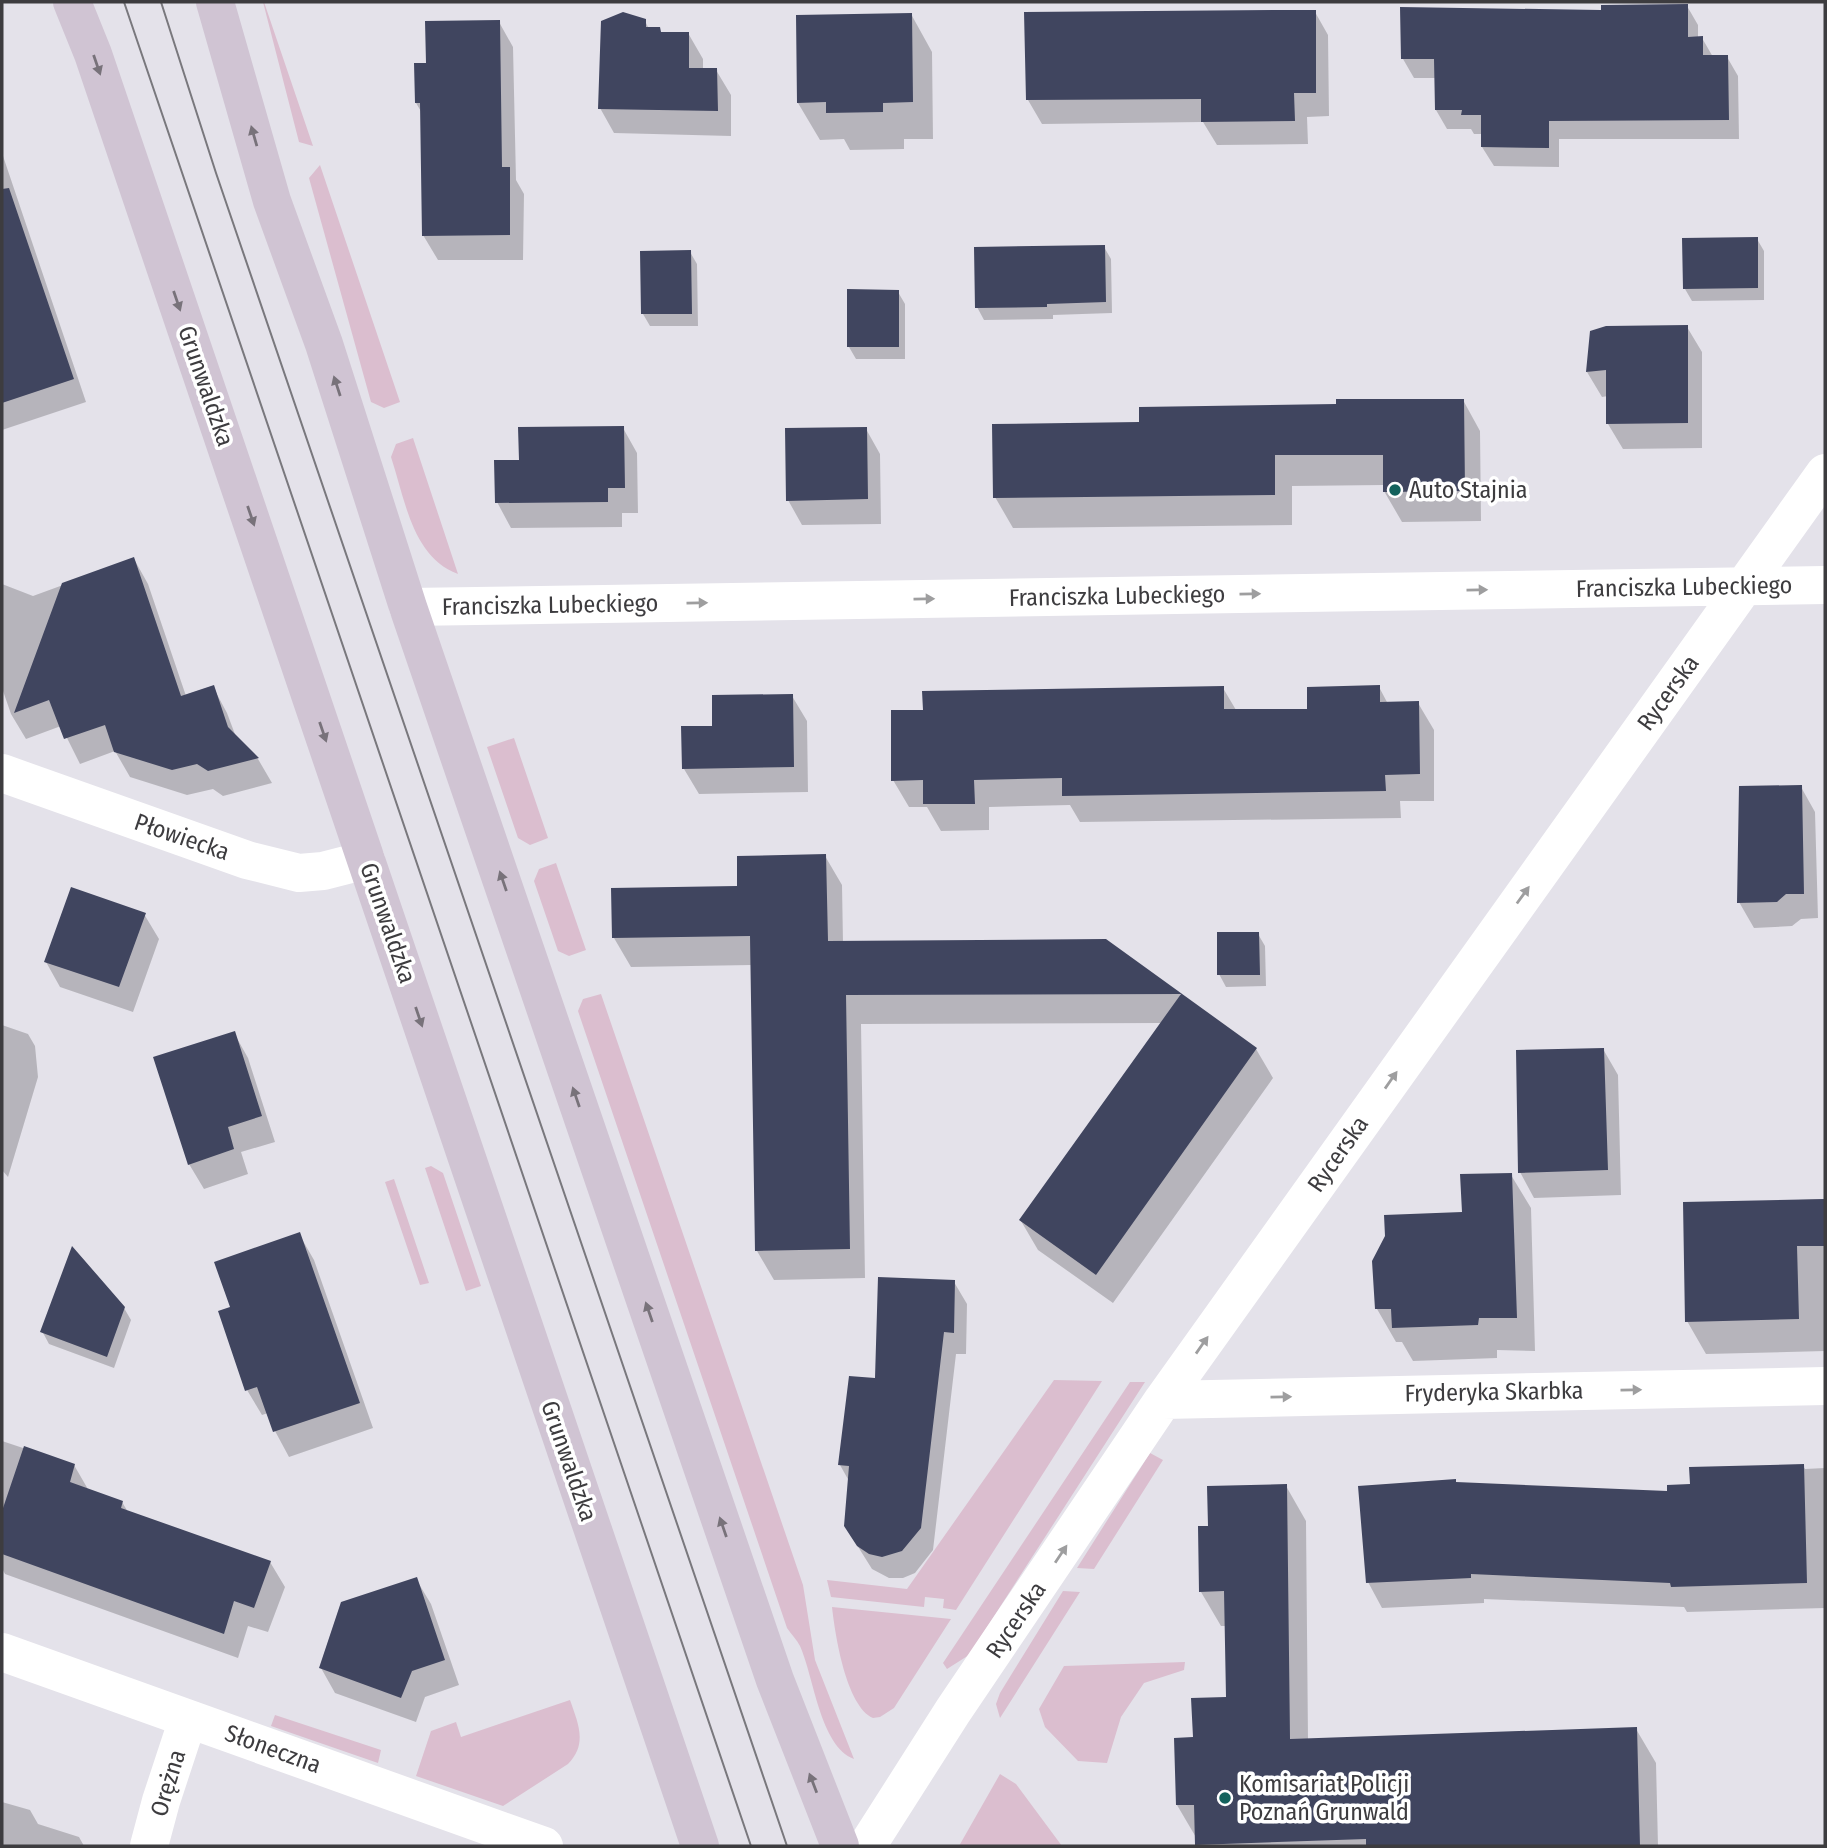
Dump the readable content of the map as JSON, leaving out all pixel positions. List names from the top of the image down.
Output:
{
  "streets": {
    "street": [
      "Grunwaldzka",
      "Franciszka Lubeckiego",
      "Rycerska",
      "Płowiecka",
      "Fryderyka Skarbka",
      "Słoneczna",
      "Orężna"
    ]
  },
  "crossings": [
    ["Grunwaldzka", "Płowiecka"],
    ["Franciszka Lubeckiego", "Rycerska"],
    ["Rycerska", "Fryderyka Skarbka"],
    ["Słoneczna", "Orężna"]
  ],
  "one_way": ["Franciszka Lubeckiego", "Rycerska", "Fryderyka Skarbka"],
  "places": ["Auto Stajnia", "Komisariat Policji Poznań Grunwald"]
}
